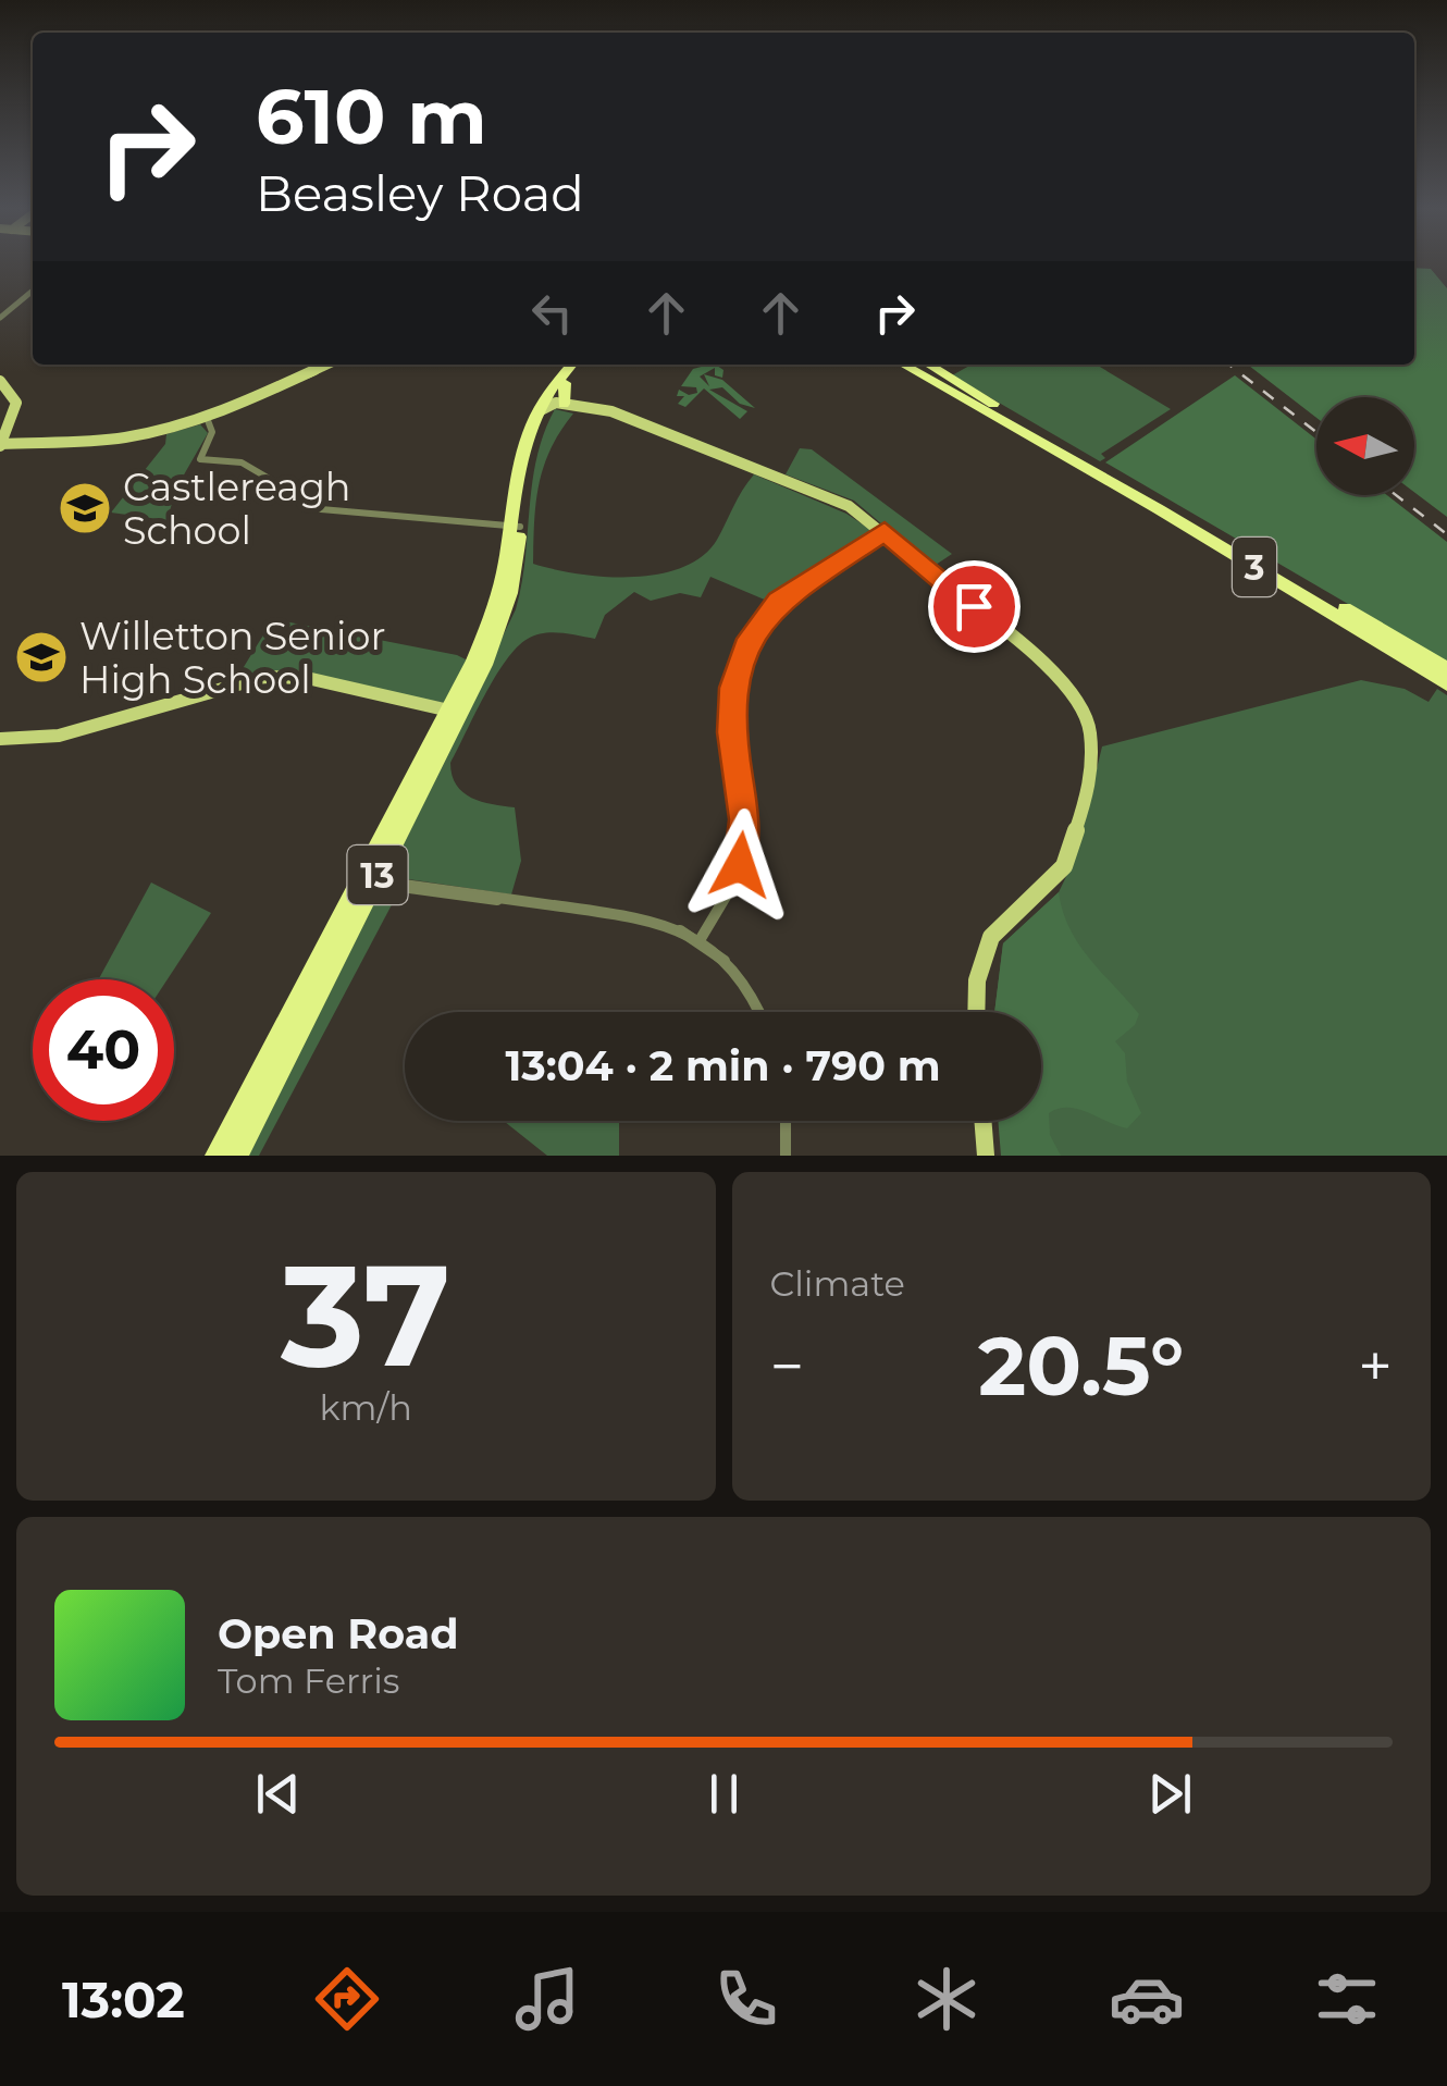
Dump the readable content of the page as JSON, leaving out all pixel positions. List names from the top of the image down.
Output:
{
  "streets": {
    "highway": ["3", "13"]
  },
  "places": {
    "school or university": ["Castlereagh School", "Willetton Senior High School"]
  },
  "north": "left",
  "page": {
    "turn": ["610 m", "Beasley Road"],
    "limit": "40",
    "trip": "13:04 · 2 min · 790 m",
    "tile": [
      ["37", "km/h"],
      "Climate"
    ],
    "heat": ["−", "20.5°", "+"],
    "song": ["Open Road", "Tom Ferris"],
    "tabs": "13:02"
  }
}
